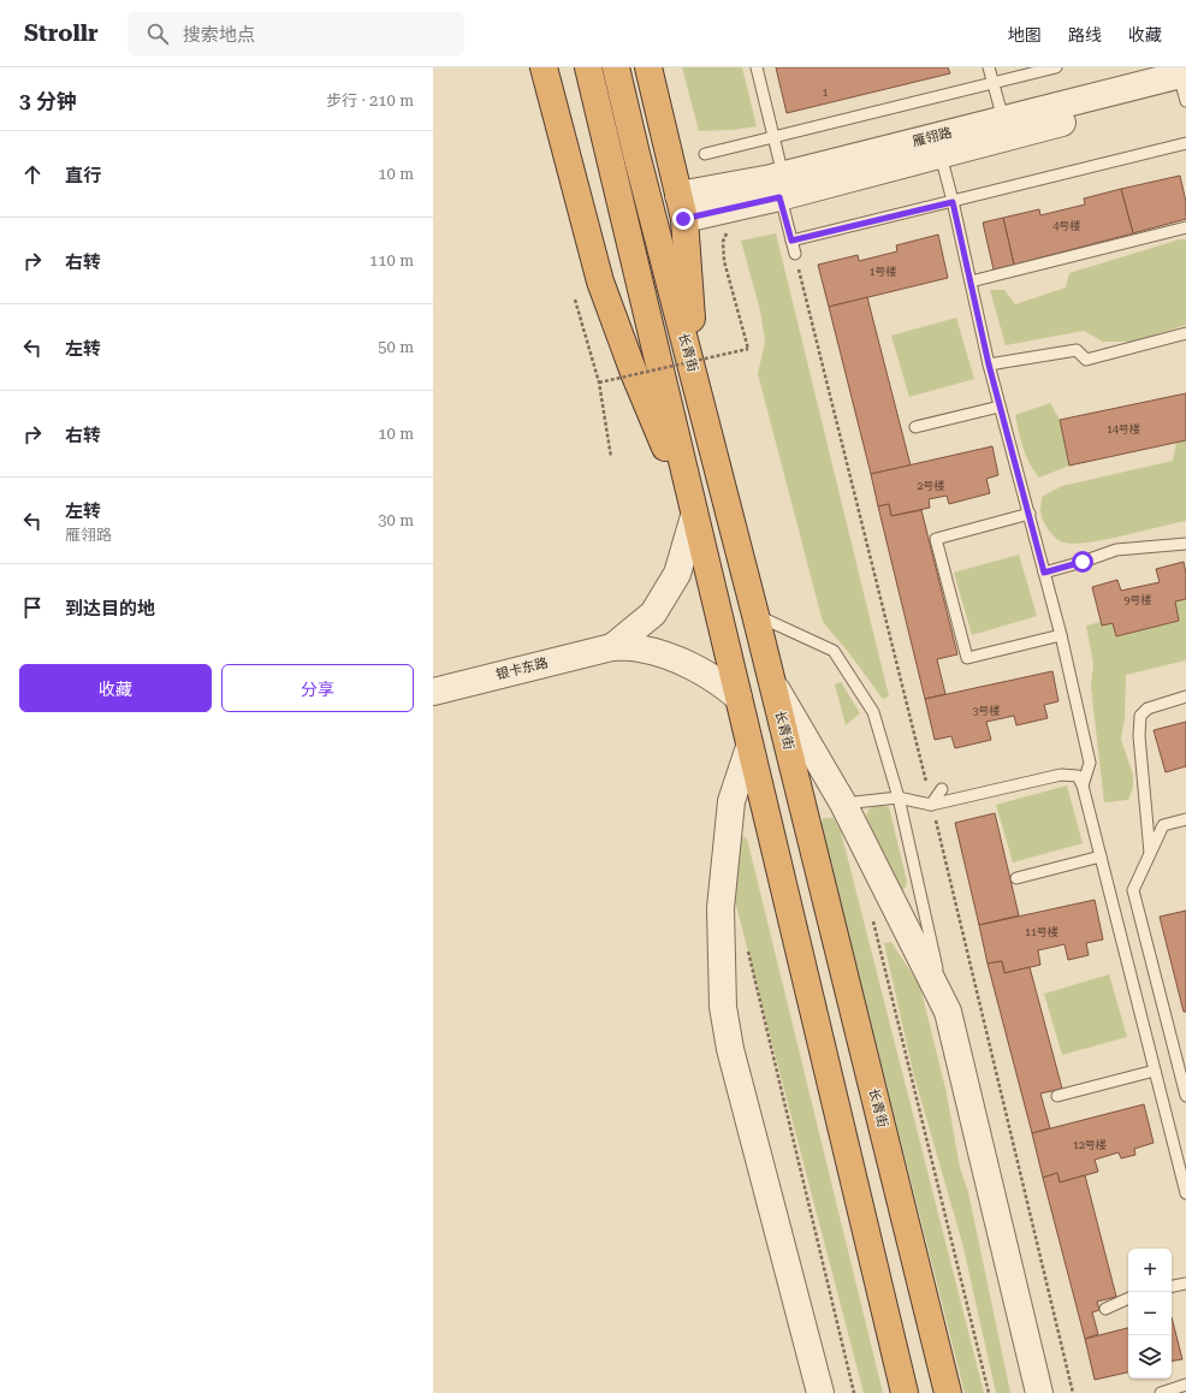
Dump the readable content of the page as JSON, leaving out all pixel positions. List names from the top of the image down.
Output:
{
  "streets": {
    "highway": ["长青街"],
    "street": ["雁翎路", "银卡东路"]
  },
  "house_numbers": [
    "1",
    "4号楼",
    "1号楼",
    "14号楼",
    "2号楼",
    "9号楼",
    "3号楼",
    "11号楼",
    "12号楼"
  ],
  "page": {
    "header": "Strollr",
    "search": "搜索地点",
    "nav": ["地图", "路线", "收藏"],
    "heading": ["3 分钟", "步行 · 210 m"],
    "list": [
      ["直行", "10 m"],
      ["右转", "110 m"],
      ["左转", "50 m"],
      ["右转", "10 m"],
      ["左转", "雁翎路", "30 m"],
      "到达目的地"
    ],
    "buttons": ["收藏", "分享"],
    "map_buttons": ["+", "−"]
  }
}
